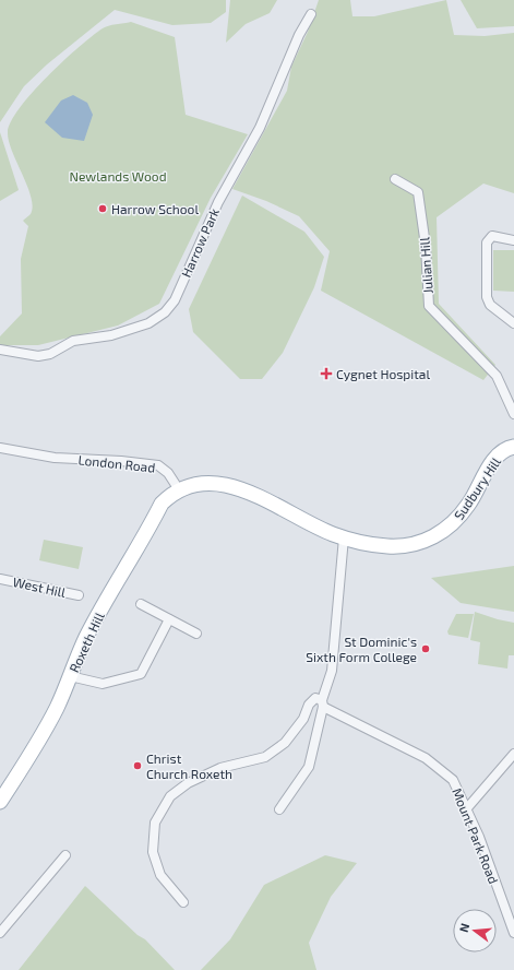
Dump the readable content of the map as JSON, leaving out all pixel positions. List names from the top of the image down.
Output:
{
  "streets": {
    "main road": ["Sudbury Hill", "Roxeth Hill"],
    "street": [
      "Harrow Park",
      "Julian Hill",
      "London Road",
      "West Hill",
      "Mount Park Road"
    ]
  },
  "crossings": [
    ["London Road", "Roxeth Hill"]
  ],
  "parks": ["Newlands Wood"],
  "places": {
    "other": ["Harrow School", "St Dominic's Sixth Form College", "Christ Church Roxeth"],
    "health": ["Cygnet Hospital"]
  },
  "north": "left"
}
